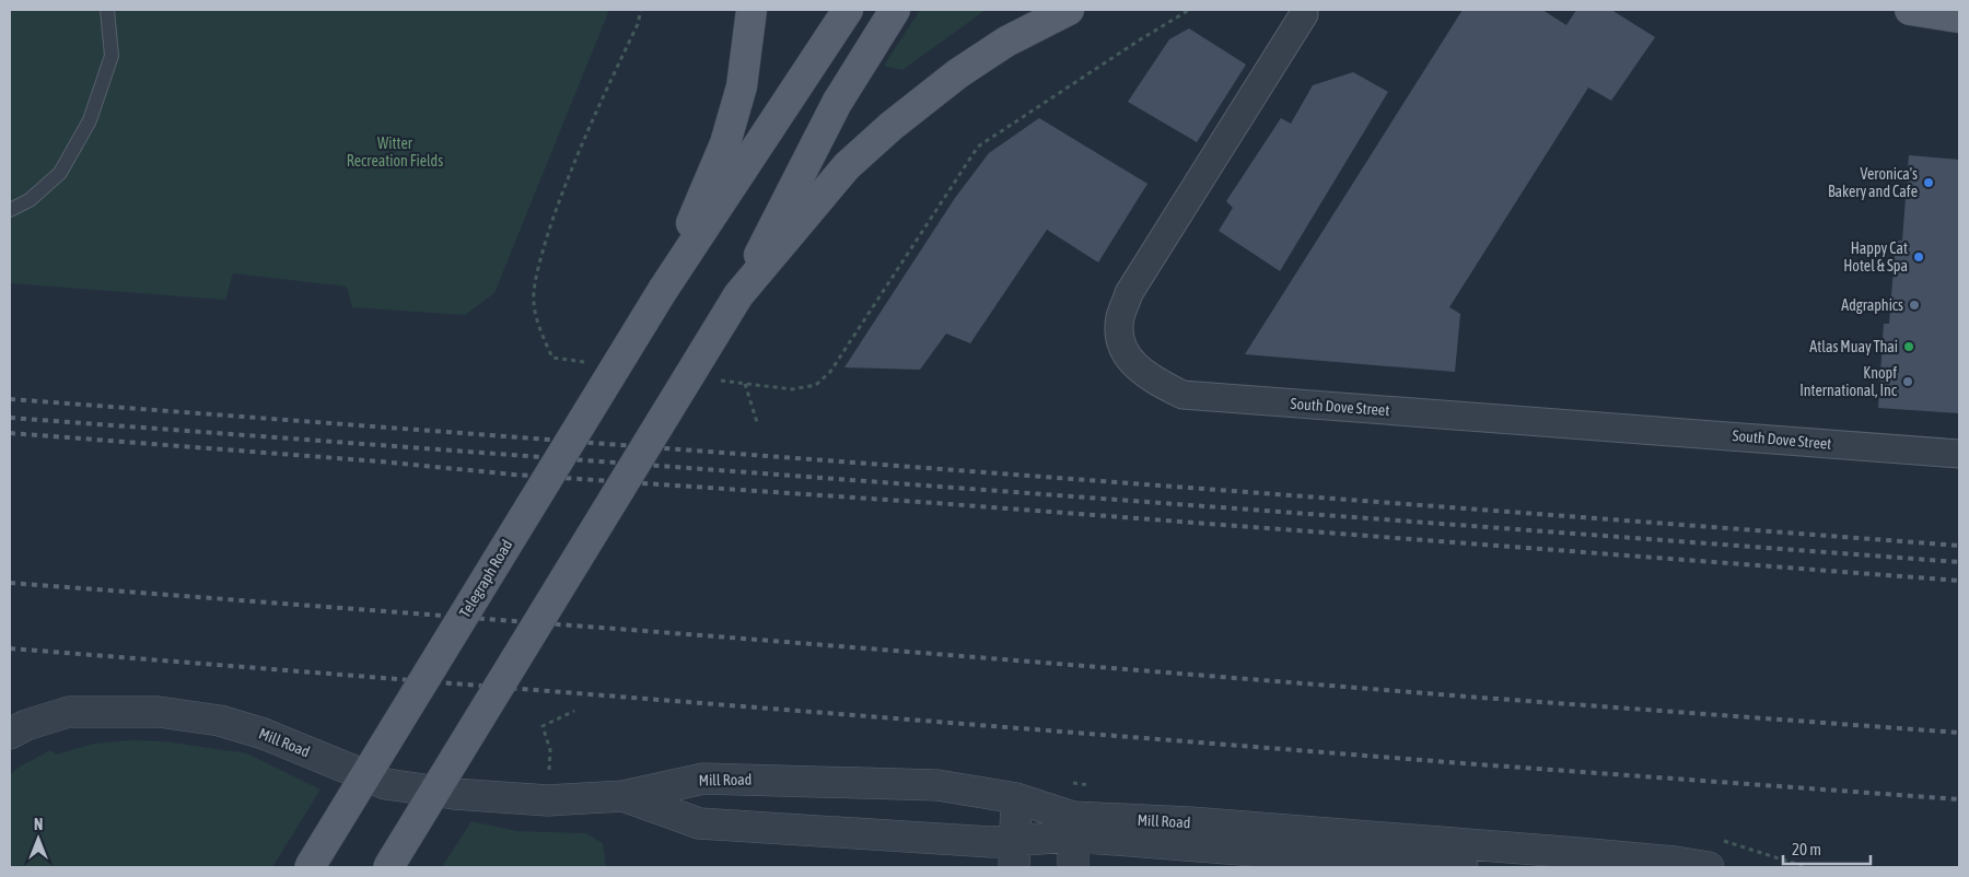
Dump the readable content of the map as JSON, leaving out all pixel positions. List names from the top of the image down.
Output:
{
  "streets": {
    "main road": ["Telegraph Road"],
    "street": ["South Dove Street", "Mill Road"]
  },
  "parks": ["Witter Recreation Fields"],
  "places": [
    "Veronica's Bakery and Cafe",
    "Happy Cat Hotel & Spa",
    "Adgraphics",
    "Atlas Muay Thai",
    "Knopf International, Inc"
  ],
  "scale_bar": "20 m",
  "north": "top"
}
